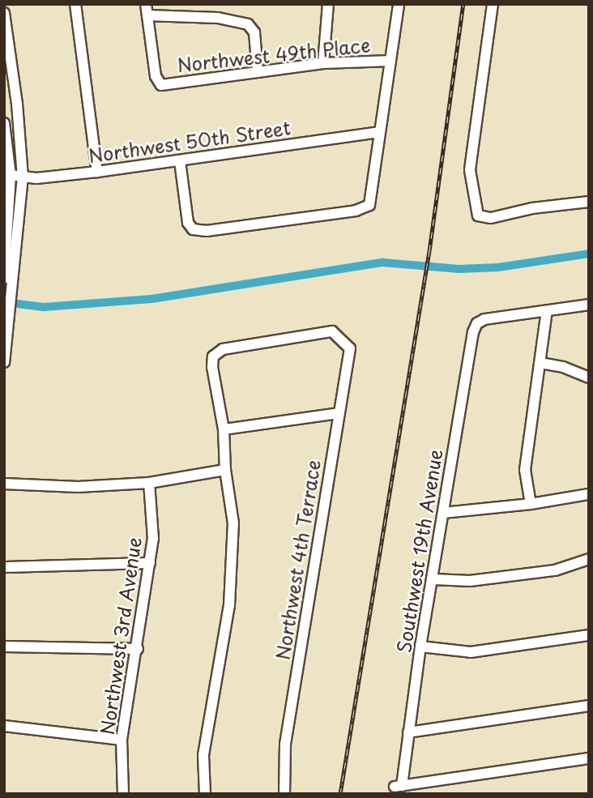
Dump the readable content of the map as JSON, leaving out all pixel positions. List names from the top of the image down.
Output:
{
  "streets": {
    "street": [
      "Northwest 49th Place",
      "Northwest 50th Street",
      "Southwest 19th Avenue",
      "Northwest 4th Terrace",
      "Northwest 3rd Avenue"
    ]
  }
}
